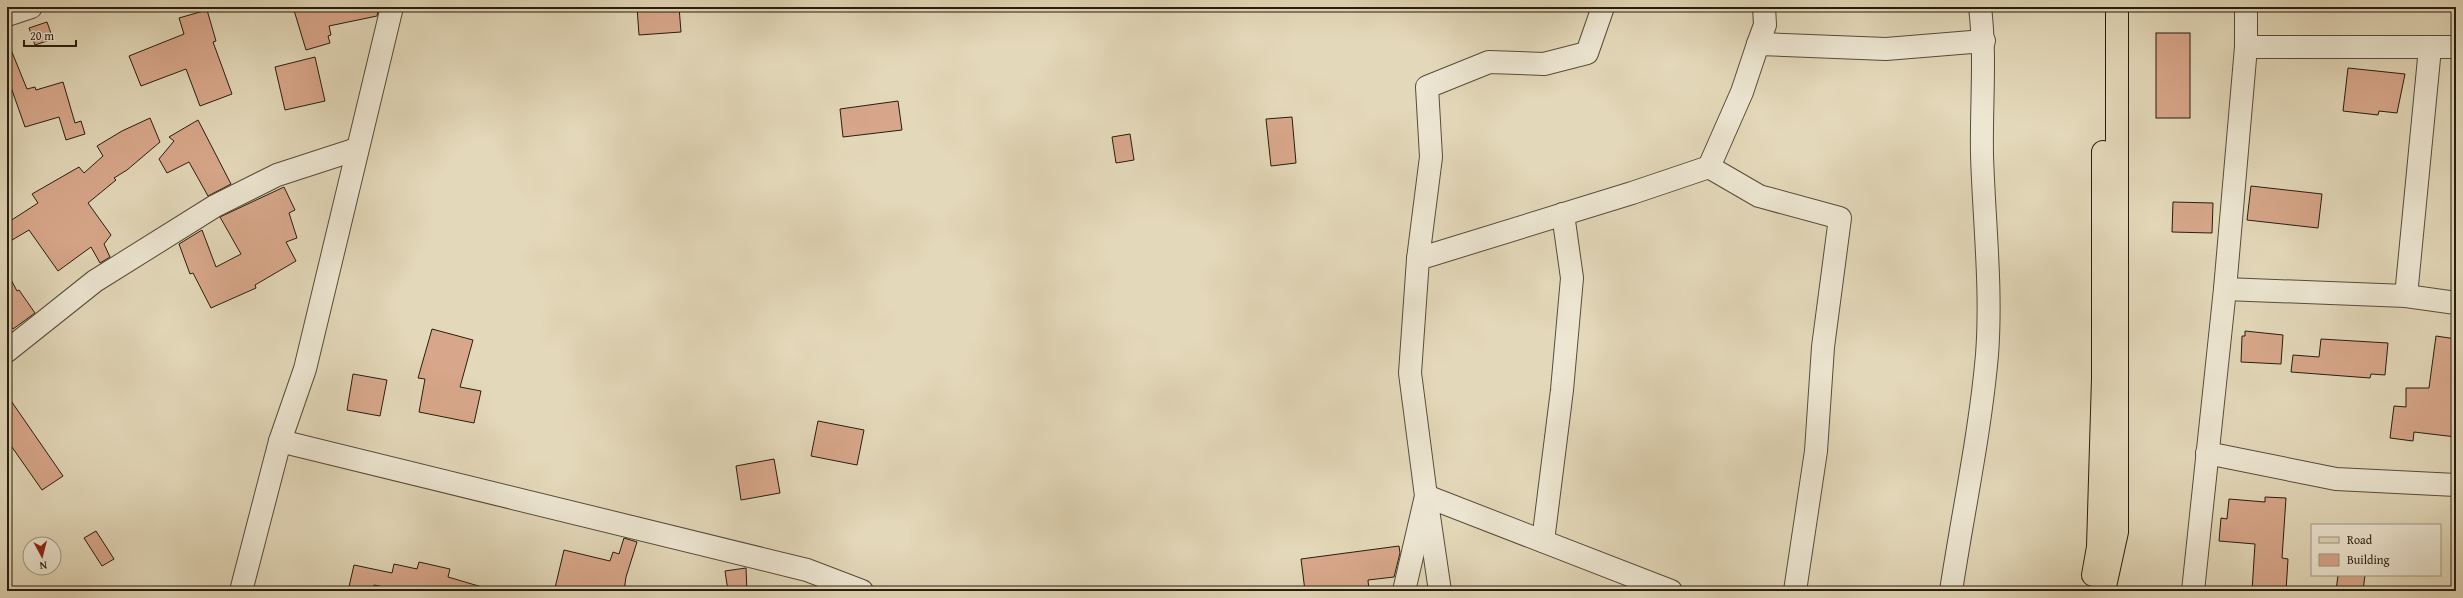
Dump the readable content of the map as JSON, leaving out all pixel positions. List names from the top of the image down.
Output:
{
  "legend": ["Road", "Building"],
  "scale_bar": "20 m",
  "north": "bottom"
}
